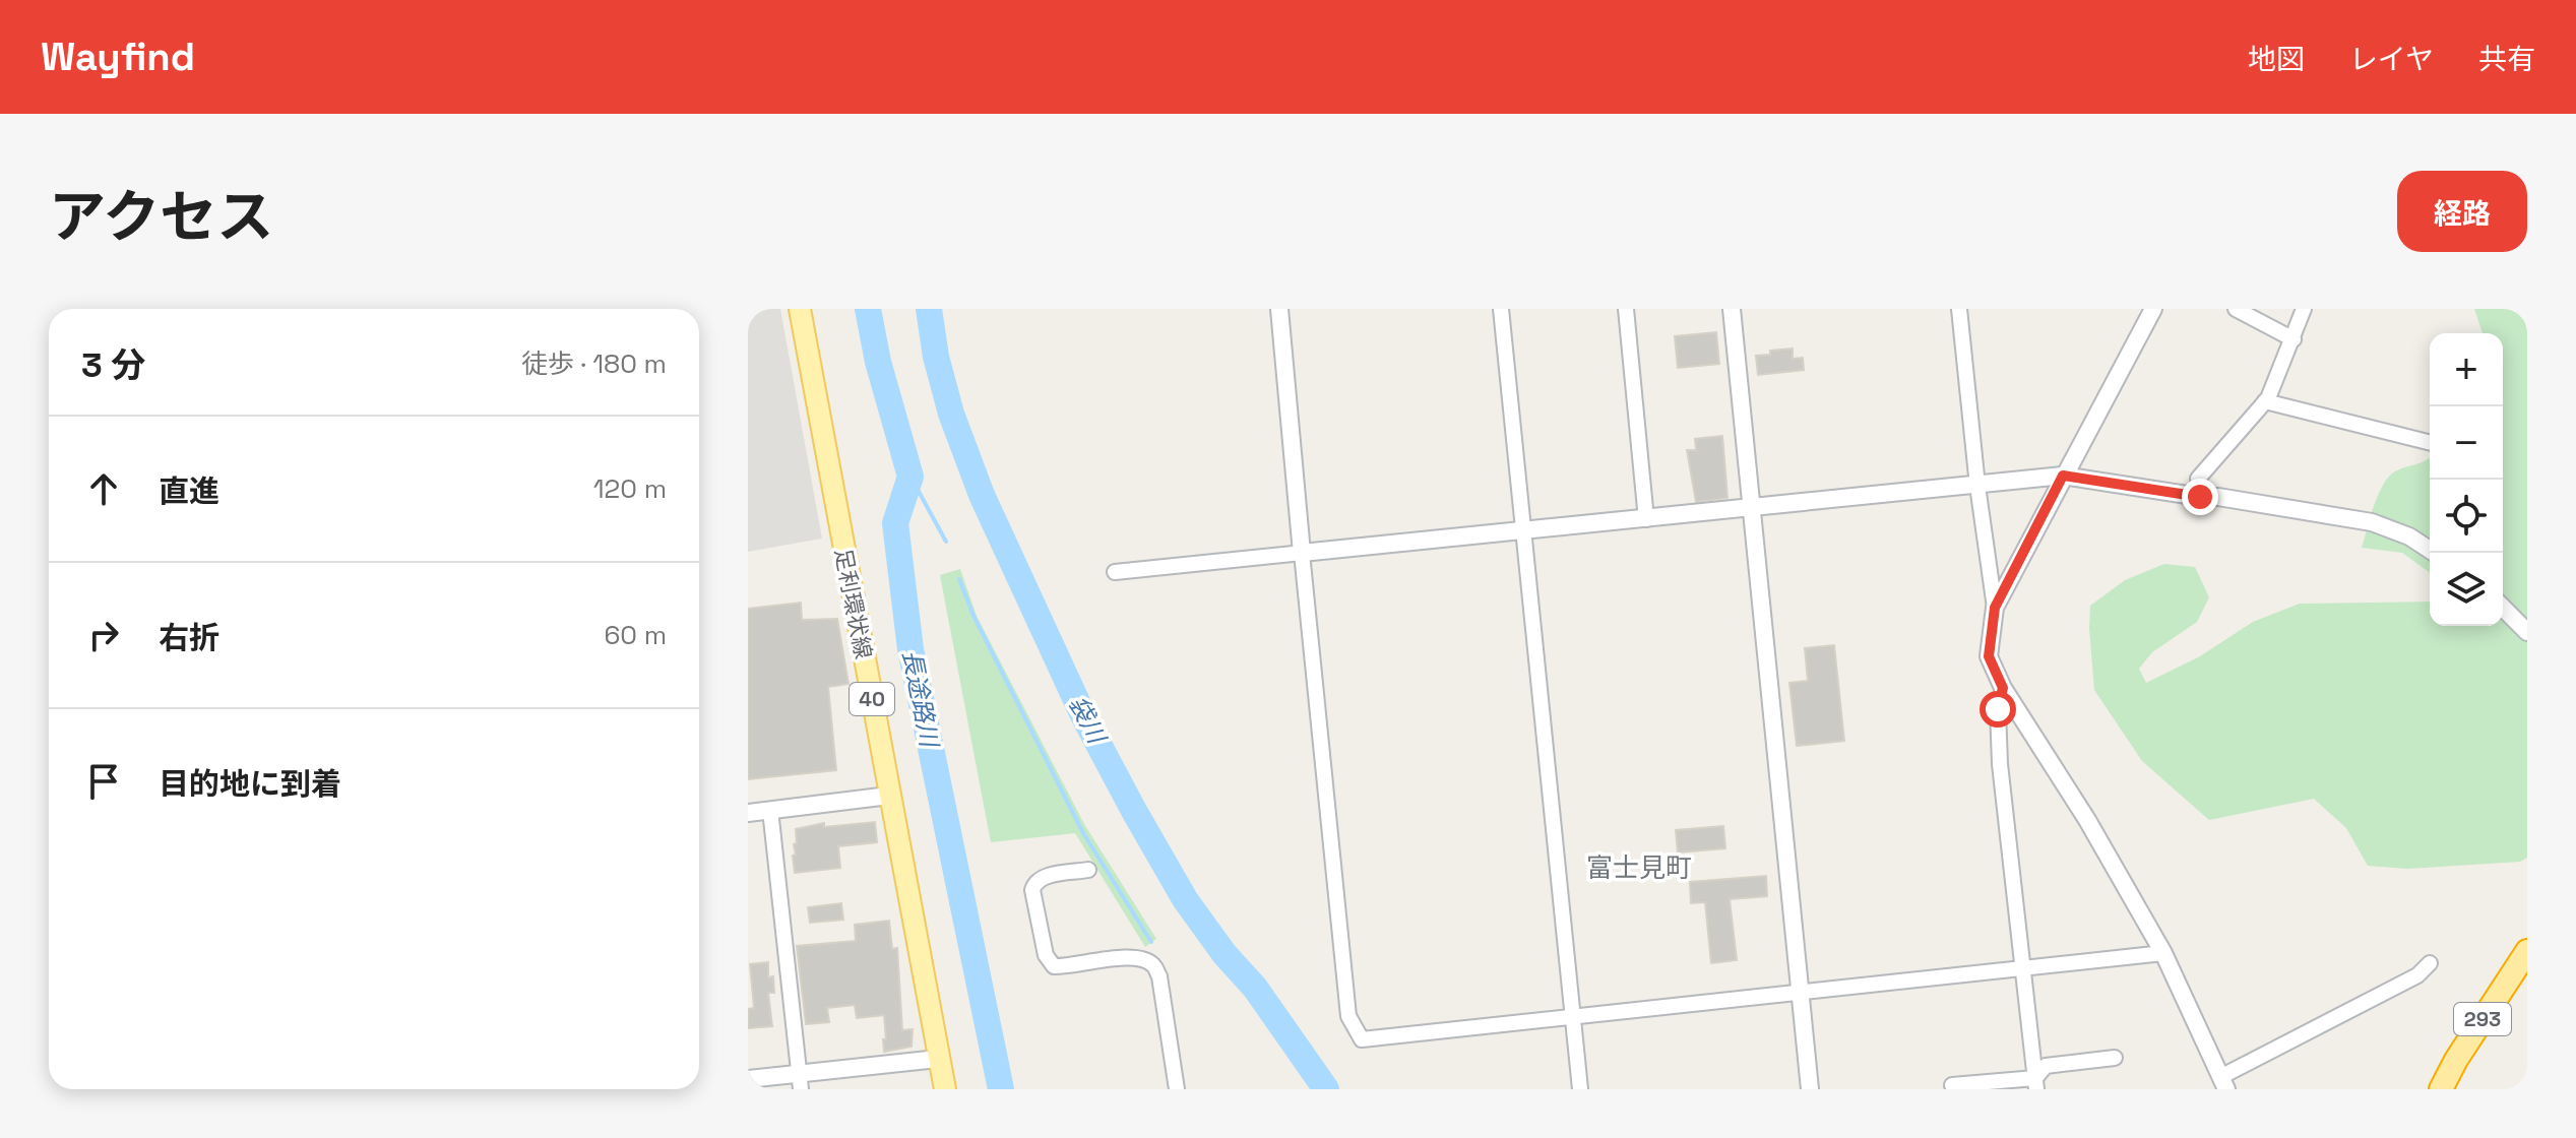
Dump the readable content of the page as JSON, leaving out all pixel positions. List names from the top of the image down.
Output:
{
  "streets": {
    "highway": ["293"],
    "main road": ["足利環状線", "40"]
  },
  "districts": ["富士見町"],
  "water": ["長途路川", "袋川"],
  "page": {
    "header": "Wayfind",
    "nav": ["地図", "レイヤ", "共有"],
    "title": "アクセス",
    "buttons": "経路",
    "heading": ["3 分", "徒歩 · 180 m"],
    "map_buttons": ["+", "−"],
    "list": [
      ["直進", "120 m"],
      ["右折", "60 m"],
      "目的地に到着"
    ]
  }
}
